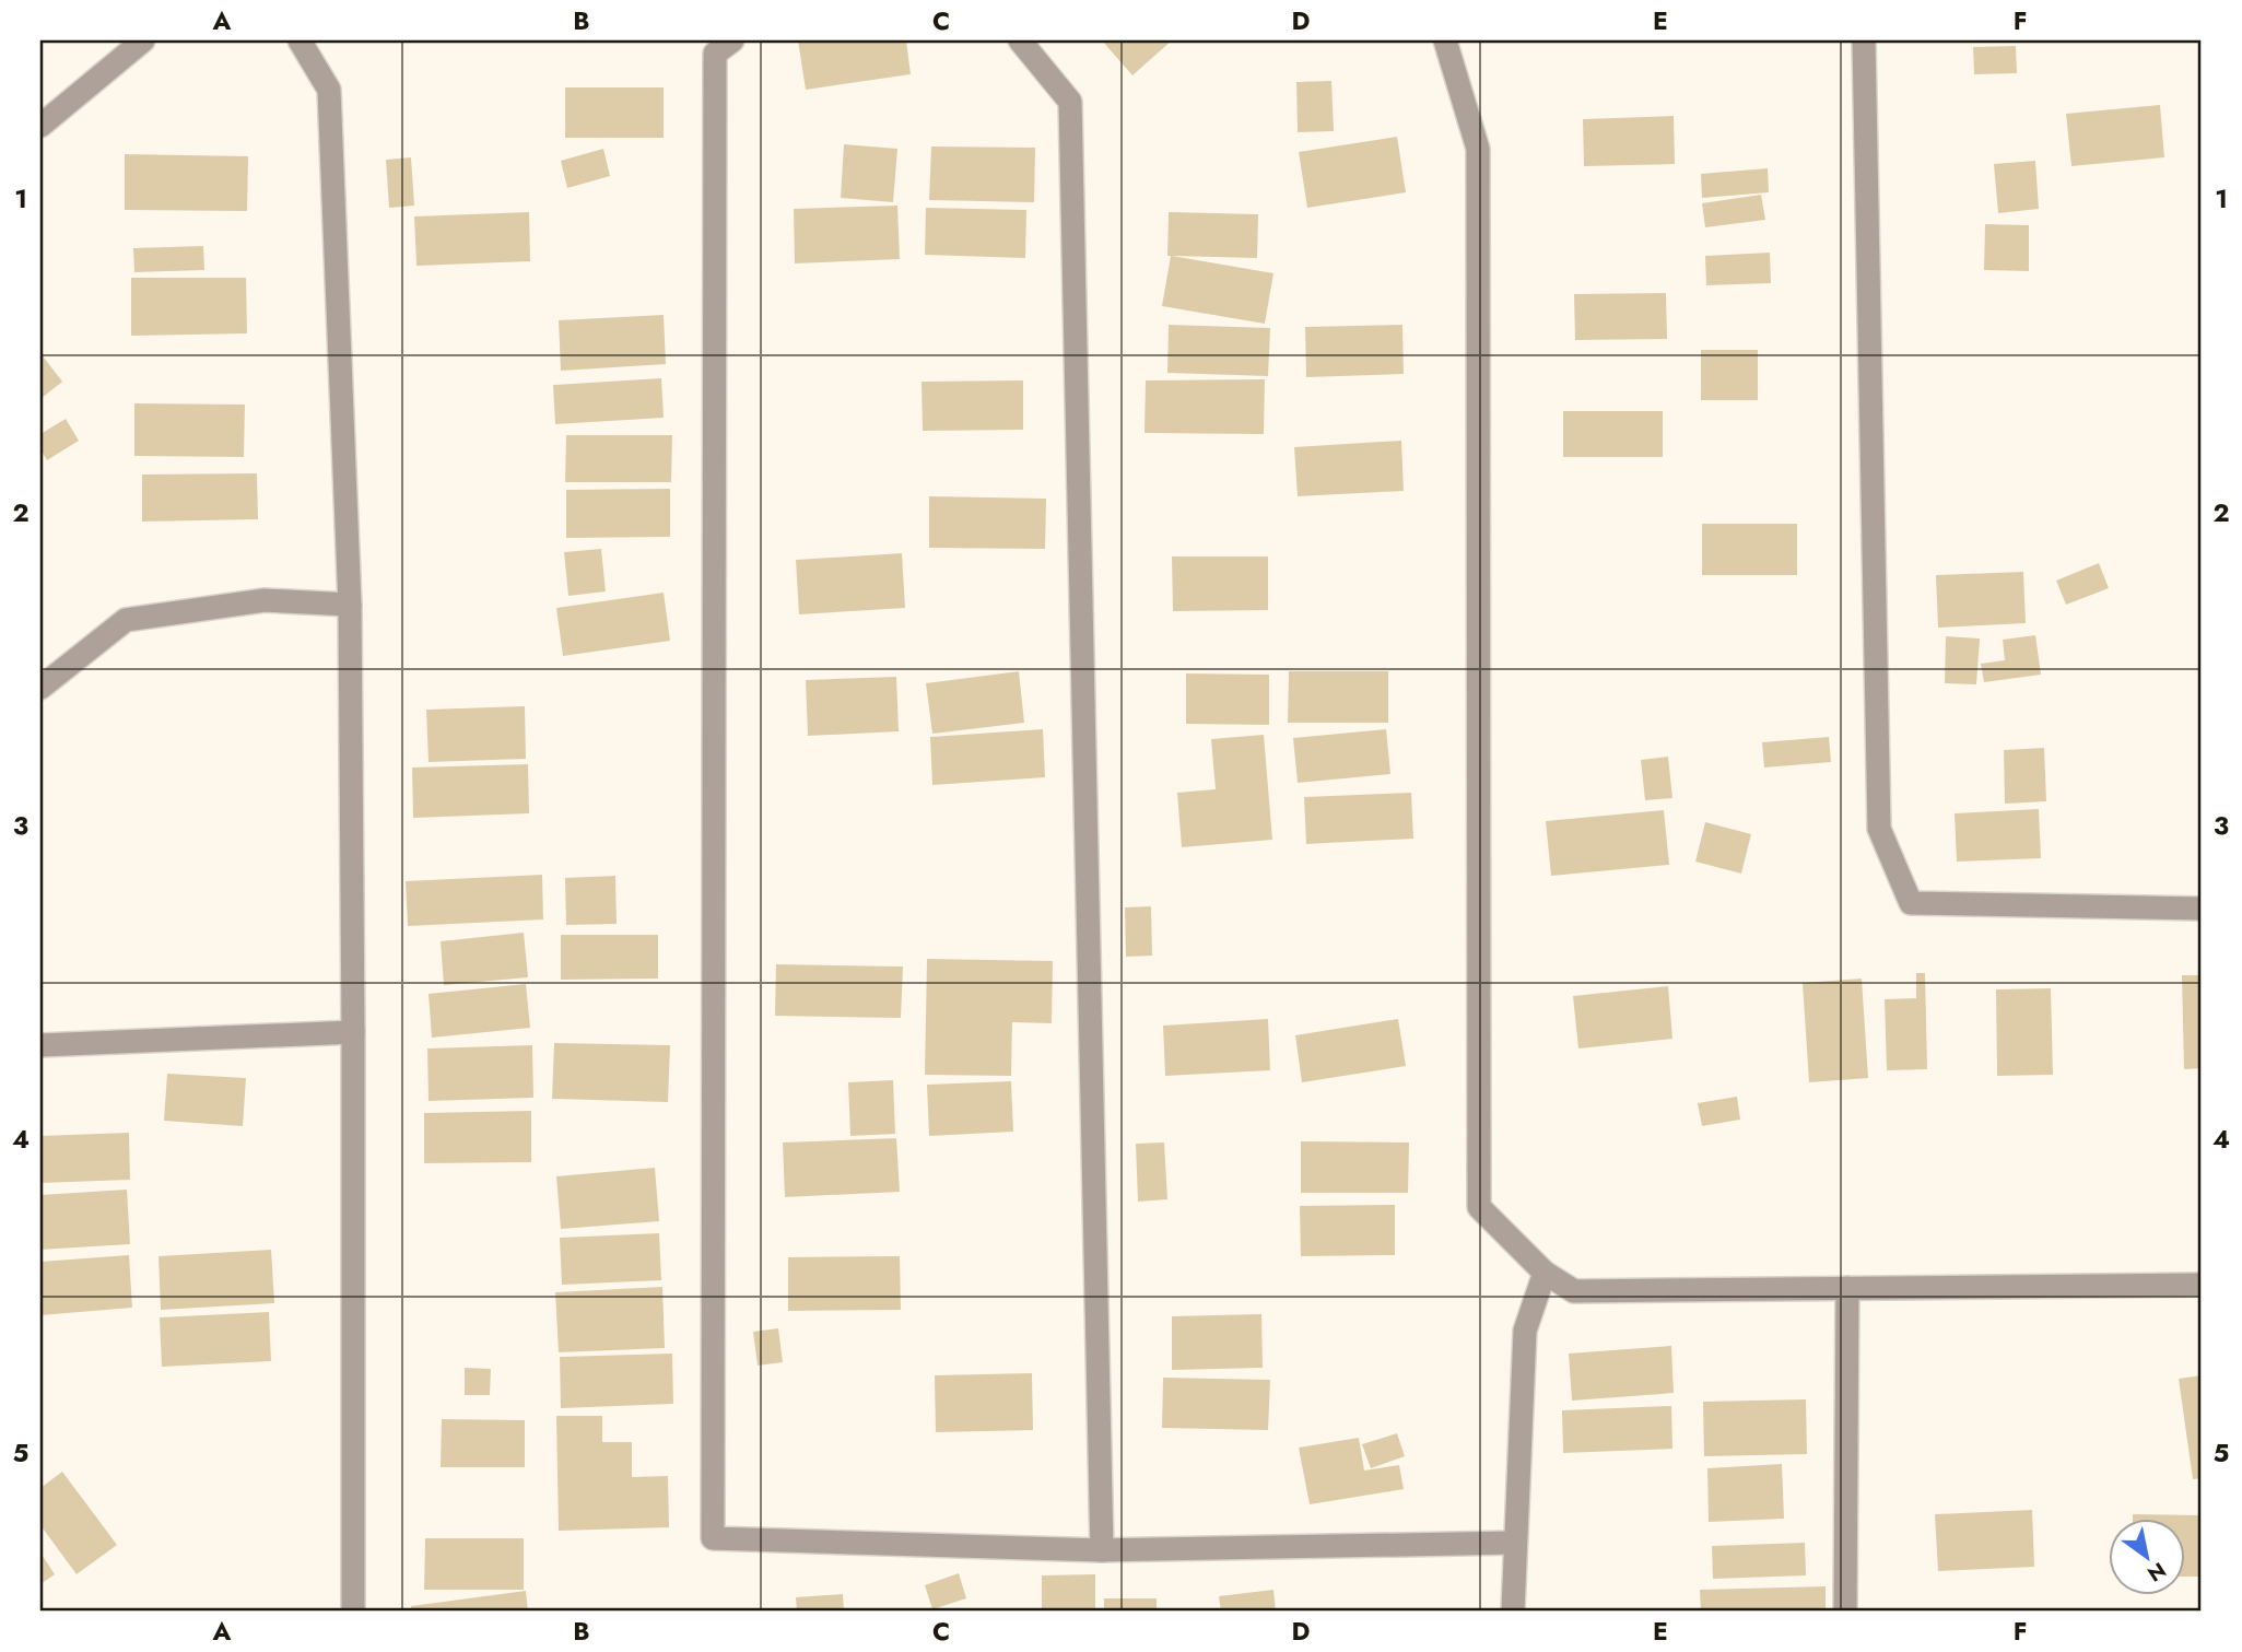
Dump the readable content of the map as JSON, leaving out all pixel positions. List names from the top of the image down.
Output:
{
  "north": "bottom right",
  "grid": {
    "columns": [
      "A",
      "B",
      "C",
      "D",
      "E",
      "F"
    ],
    "rows": [
      "1",
      "2",
      "3",
      "4",
      "5"
    ]
  }
}
